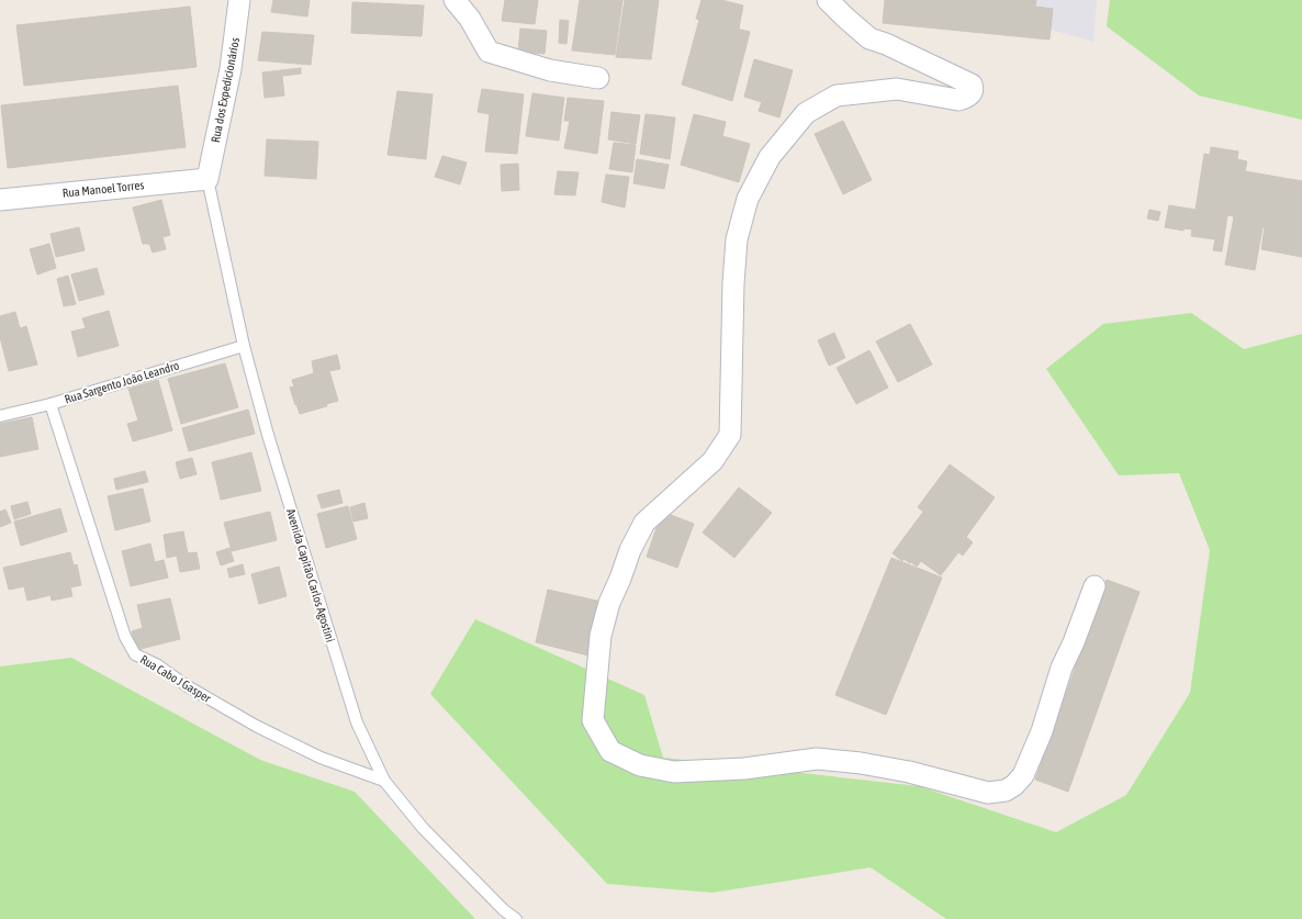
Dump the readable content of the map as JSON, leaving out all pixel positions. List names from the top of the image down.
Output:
{
  "streets": {
    "street": ["Rua dos Expedicionários", "Rua Manoel Torres"],
    "lane": ["Rua Sargento João Leandro", "Avenida Capitão Carlos Agostini", "Rua Cabo J Gasper"]
  },
  "crossings": [
    ["Rua dos Expedicionários", "Rua Manoel Torres"],
    ["Rua dos Expedicionários", "Avenida Capitão Carlos Agostini"],
    ["Rua Manoel Torres", "Avenida Capitão Carlos Agostini"],
    ["Rua Sargento João Leandro", "Avenida Capitão Carlos Agostini"],
    ["Rua Sargento João Leandro", "Rua Cabo J Gasper"],
    ["Avenida Capitão Carlos Agostini", "Rua Cabo J Gasper"]
  ]
}
